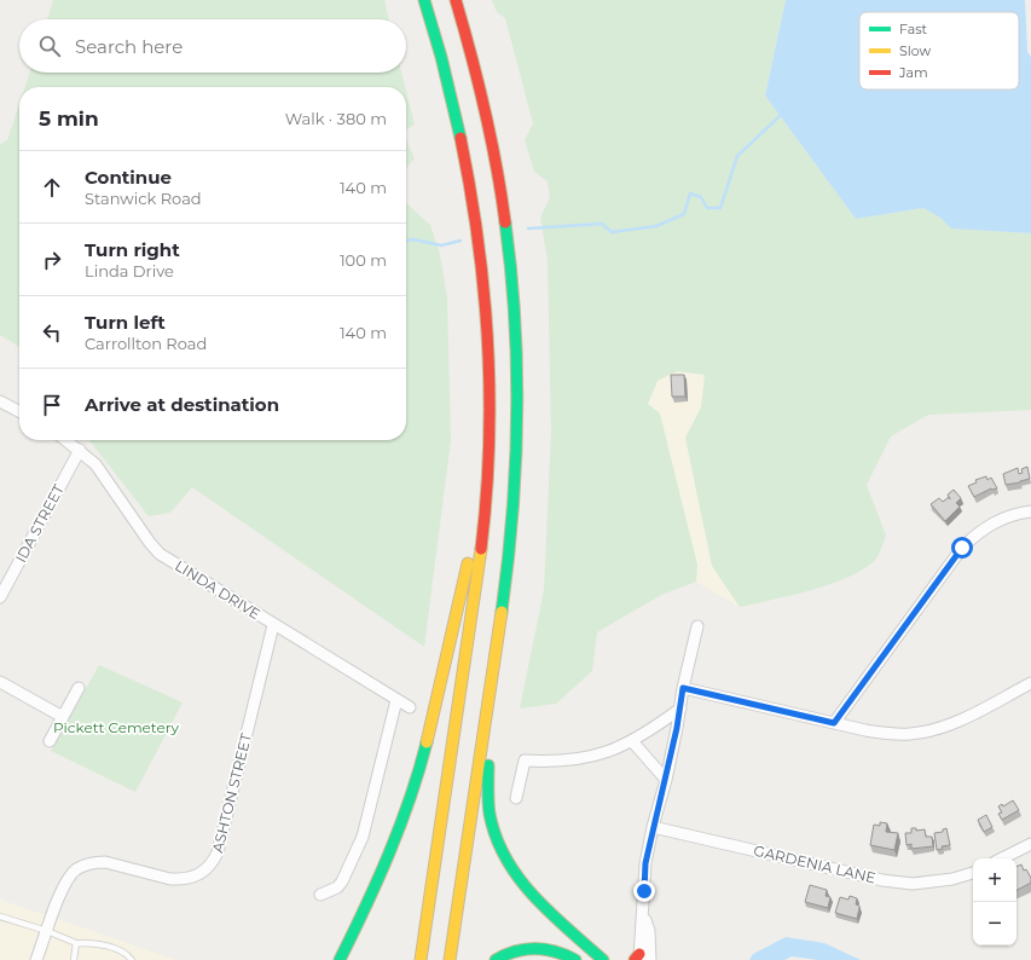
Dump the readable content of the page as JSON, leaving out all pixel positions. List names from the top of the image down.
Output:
{
  "streets": {
    "street": [
      "IDA STREET",
      "LINDA DRIVE",
      "ASHTON STREET",
      "GARDENIA LANE"
    ]
  },
  "crossings": [
    ["IDA STREET", "LINDA DRIVE"],
    ["LINDA DRIVE", "ASHTON STREET"]
  ],
  "parks": ["Pickett Cemetery"],
  "legend": ["Fast", "Slow", "Jam"],
  "page": {
    "search": "Search here",
    "heading": ["5 min", "Walk · 380 m"],
    "list": [
      ["Continue", "Stanwick Road", "140 m"],
      ["Turn right", "Linda Drive", "100 m"],
      ["Turn left", "Carrollton Road", "140 m"],
      "Arrive at destination"
    ],
    "map_buttons": ["+", "−"]
  }
}
